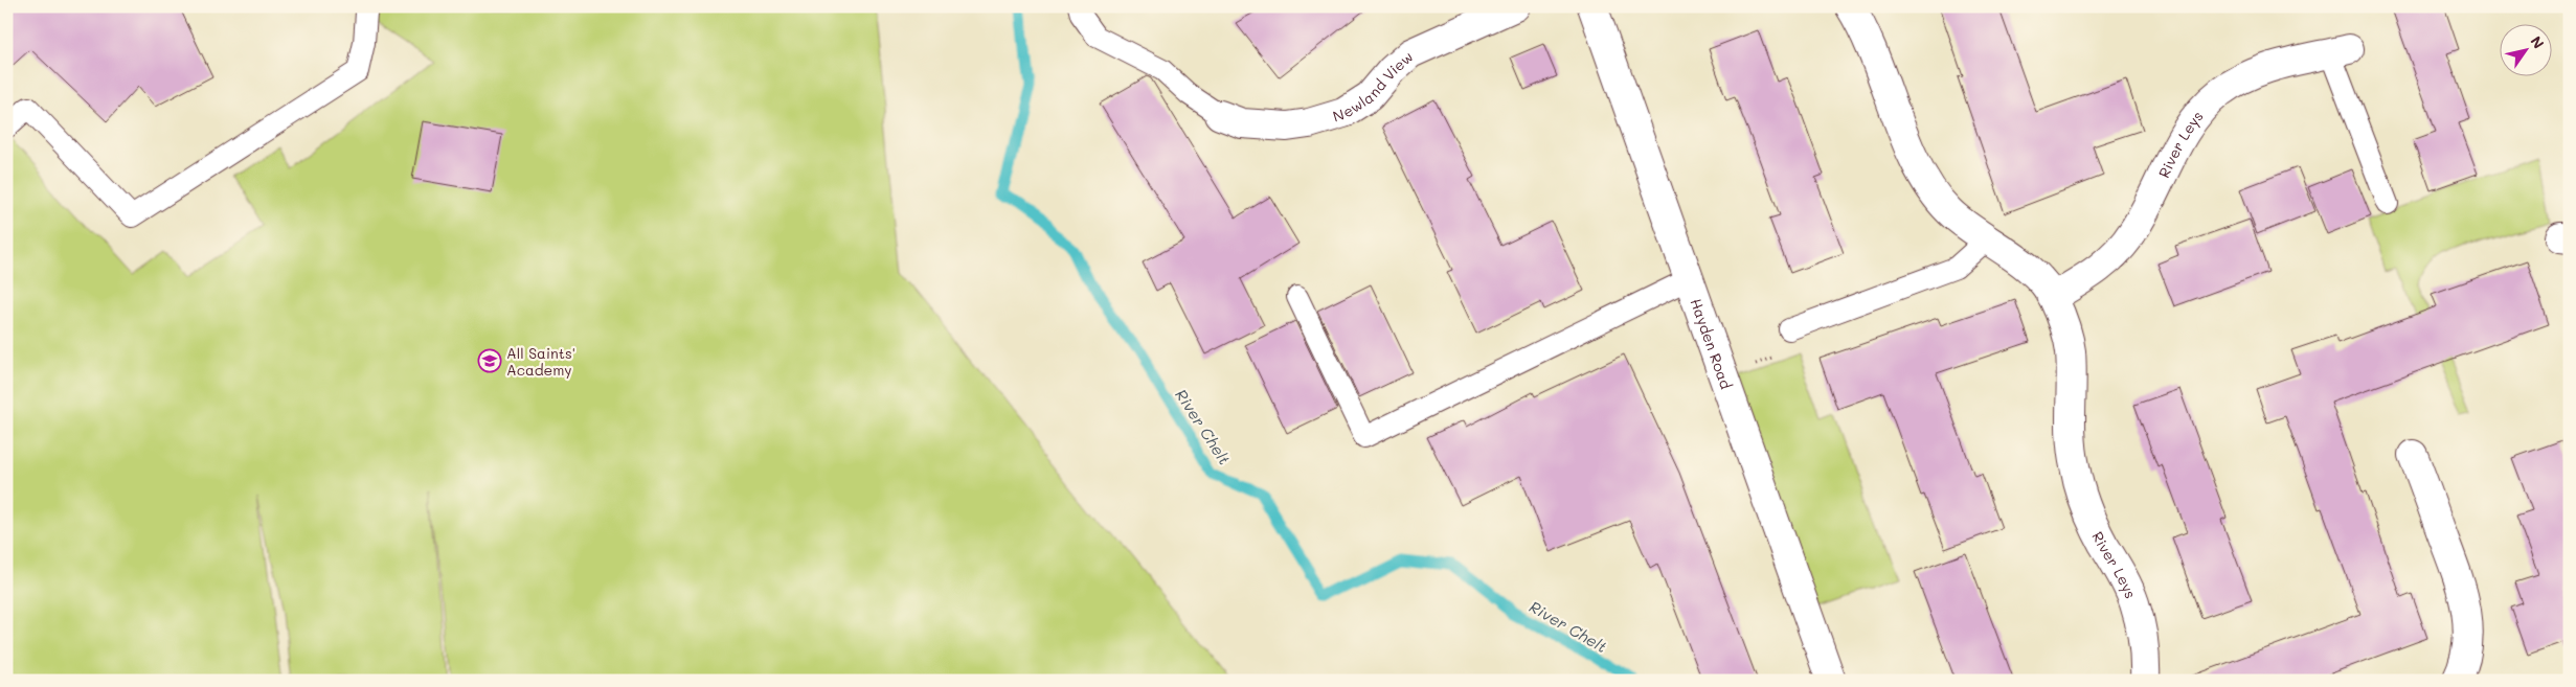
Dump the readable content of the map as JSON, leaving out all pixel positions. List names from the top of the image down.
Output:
{
  "streets": {
    "street": ["Newland View", "River Leys", "Hayden Road"]
  },
  "water": ["River Chelt"],
  "places": {
    "school or university": ["All Saints' Academy"]
  },
  "north": "top right"
}
